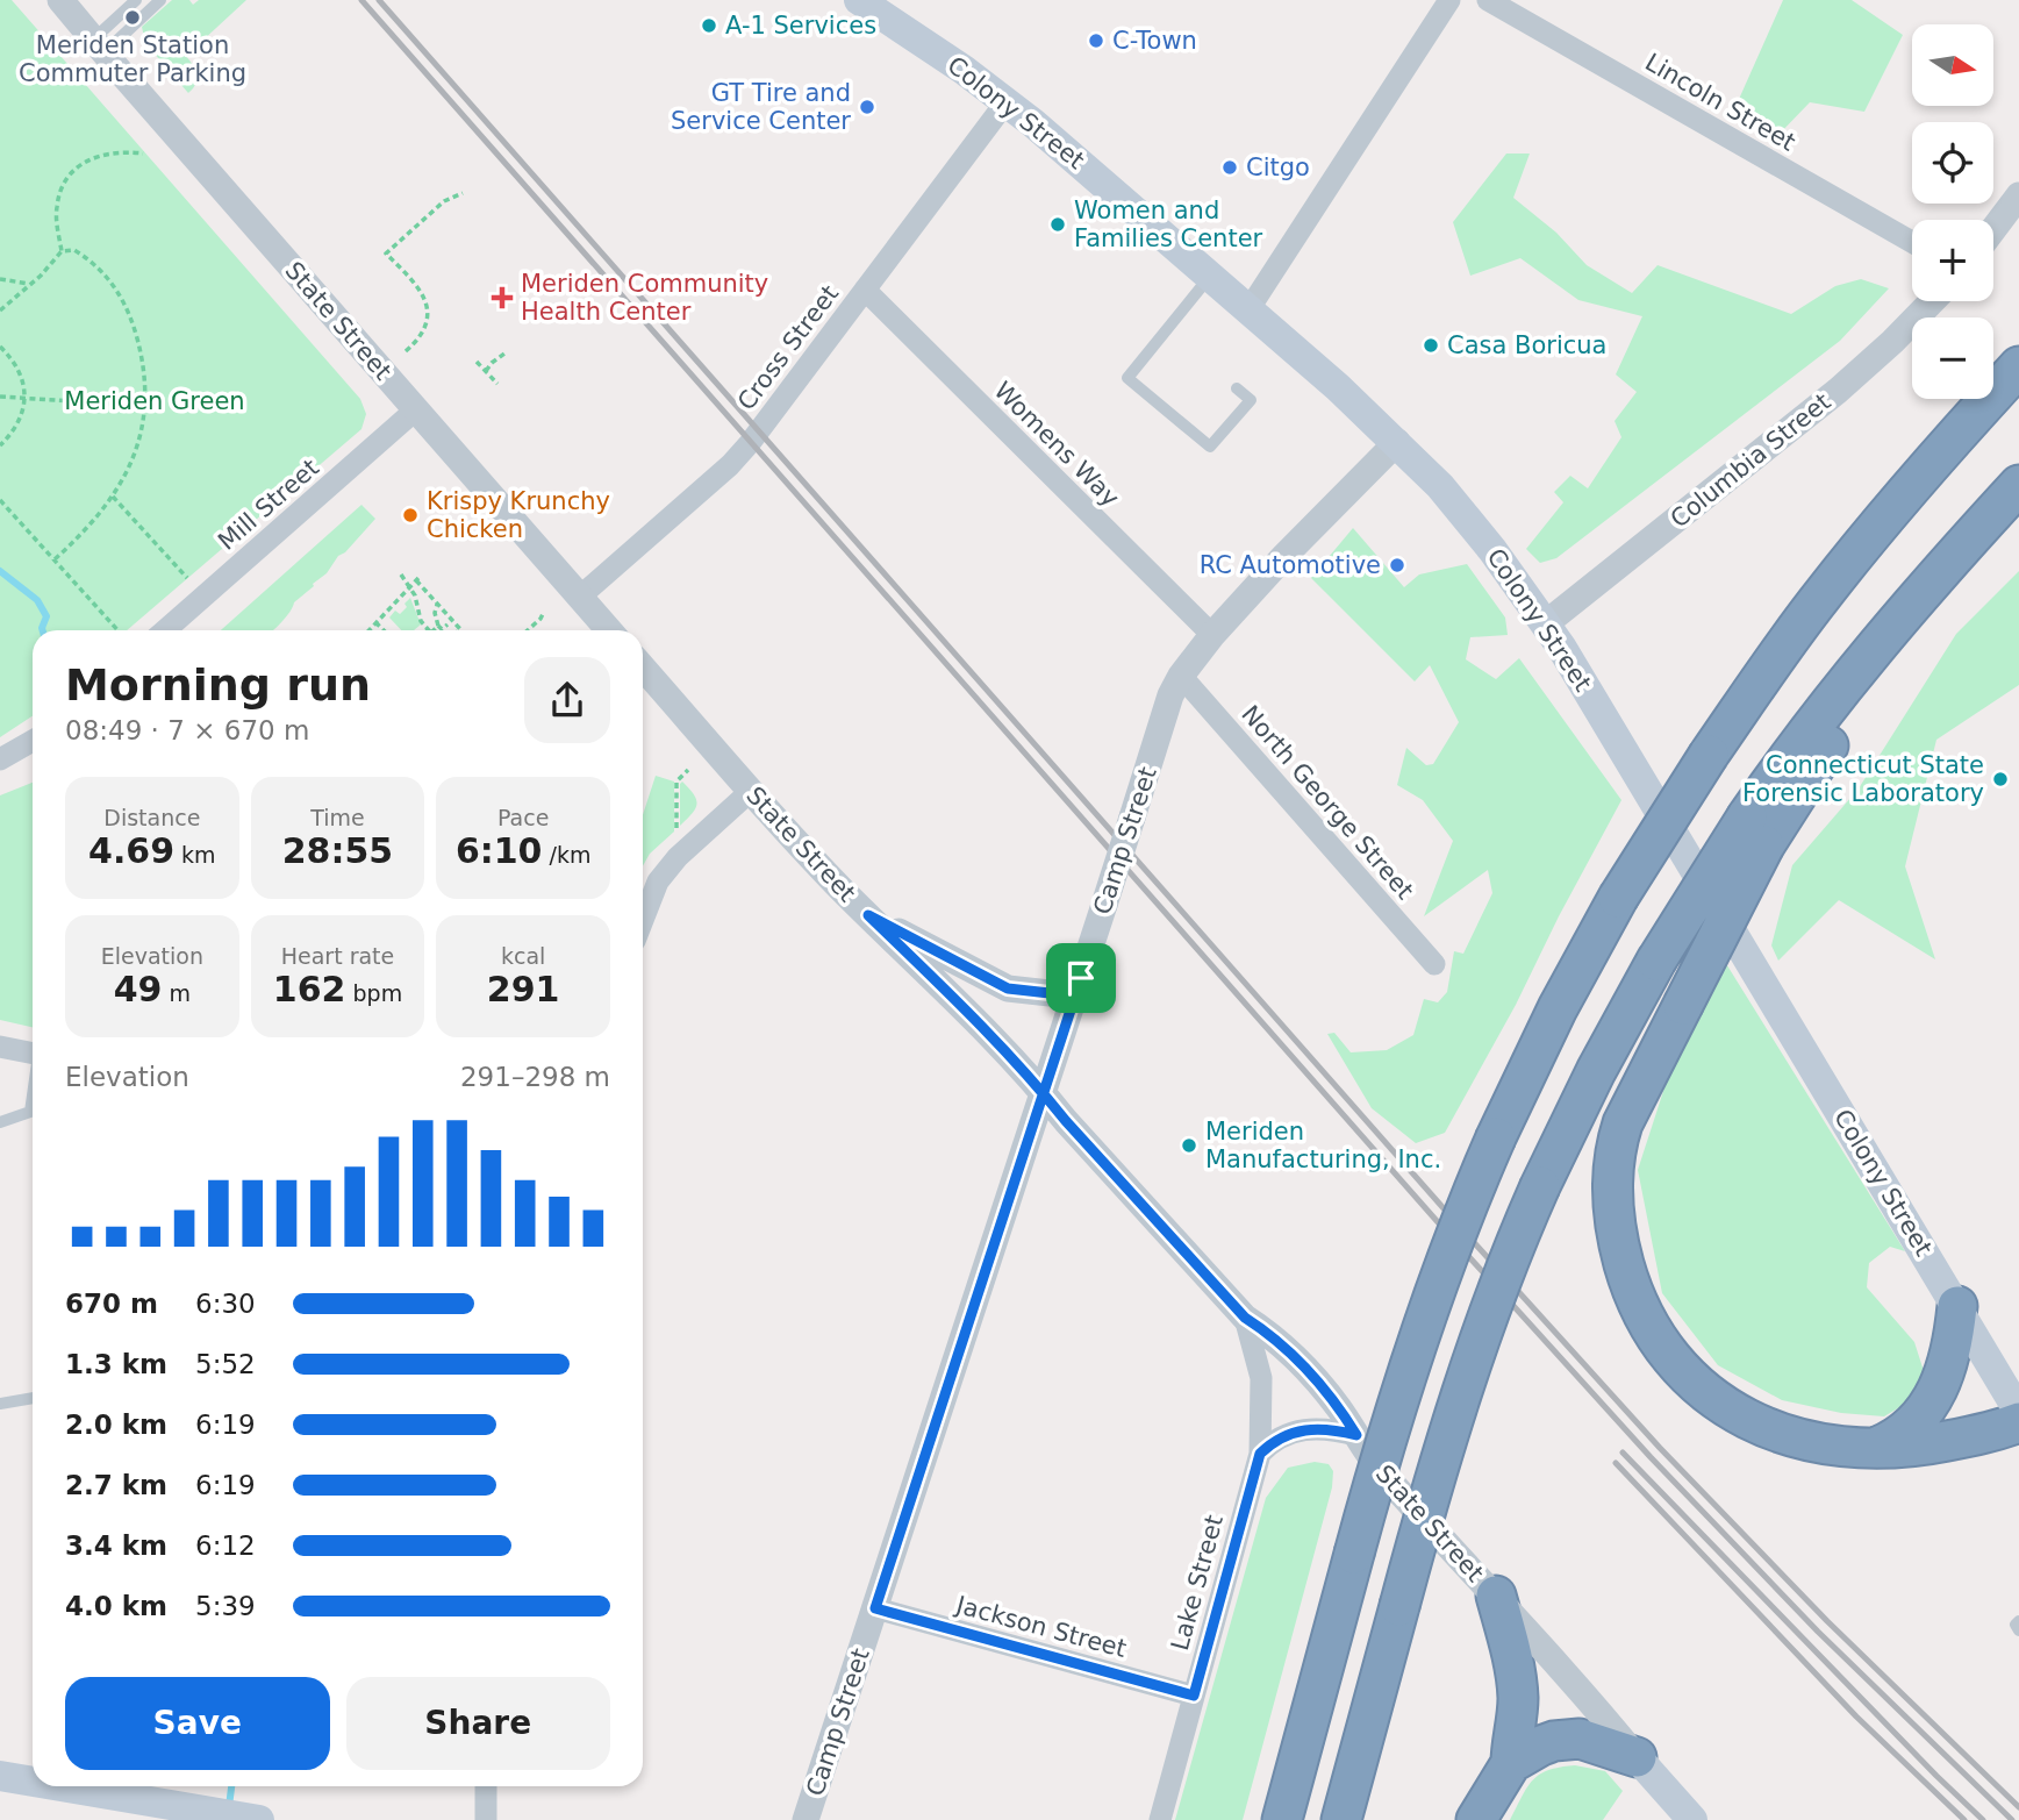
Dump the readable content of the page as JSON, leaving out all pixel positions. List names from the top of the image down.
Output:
{
  "streets": {
    "main road": ["Colony Street", "State Street"],
    "street": [
      "Lincoln Street",
      "Cross Street",
      "Womens Way",
      "Columbia Street",
      "Mill Street",
      "North George Street",
      "Camp Street",
      "Lake Street",
      "Jackson Street"
    ]
  },
  "crossings": [
    ["Colony Street", "Cross Street"],
    ["Colony Street", "Columbia Street"],
    ["Colony Street", "Camp Street"],
    ["State Street", "Cross Street"],
    ["State Street", "Mill Street"],
    ["State Street", "Camp Street"],
    ["State Street", "Lake Street"],
    ["Cross Street", "Womens Way"],
    ["Womens Way", "Camp Street"],
    ["North George Street", "Camp Street"],
    ["Camp Street", "Jackson Street"],
    ["Lake Street", "Jackson Street"]
  ],
  "parks": ["Meriden Green"],
  "places": {
    "other": [
      "Meriden Station Commuter Parking",
      "A-1 Services",
      "C-Town",
      "GT Tire and Service Center",
      "Citgo",
      "Women and Families Center",
      "Casa Boricua",
      "Krispy Krunchy Chicken",
      "RC Automotive",
      "Connecticut State Forensic Laboratory",
      "Meriden Manufacturing, Inc."
    ],
    "health": ["Meriden Community Health Center"]
  },
  "north": "right",
  "page": {
    "map_buttons": ["+", "−"],
    "heading": ["Morning run", "08:49 · 7 × 670 m"],
    "stats": [
      ["Distance", "4.69 km"],
      ["Time", "28:55"],
      ["Pace", "6:10 /km"],
      ["Elevation", "49 m"],
      ["Heart rate", "162 bpm"],
      ["kcal", "291"]
    ],
    "chart": ["Elevation", "291–298 m"],
    "list": [
      {
        "name": "670 m",
        "note": "6:30"
      },
      {
        "name": "1.3 km",
        "note": "5:52"
      },
      {
        "name": "2.0 km",
        "note": "6:19"
      },
      {
        "name": "2.7 km",
        "note": "6:19"
      },
      {
        "name": "3.4 km",
        "note": "6:12"
      },
      {
        "name": "4.0 km",
        "note": "5:39"
      }
    ],
    "buttons": ["Save", "Share"]
  }
}
